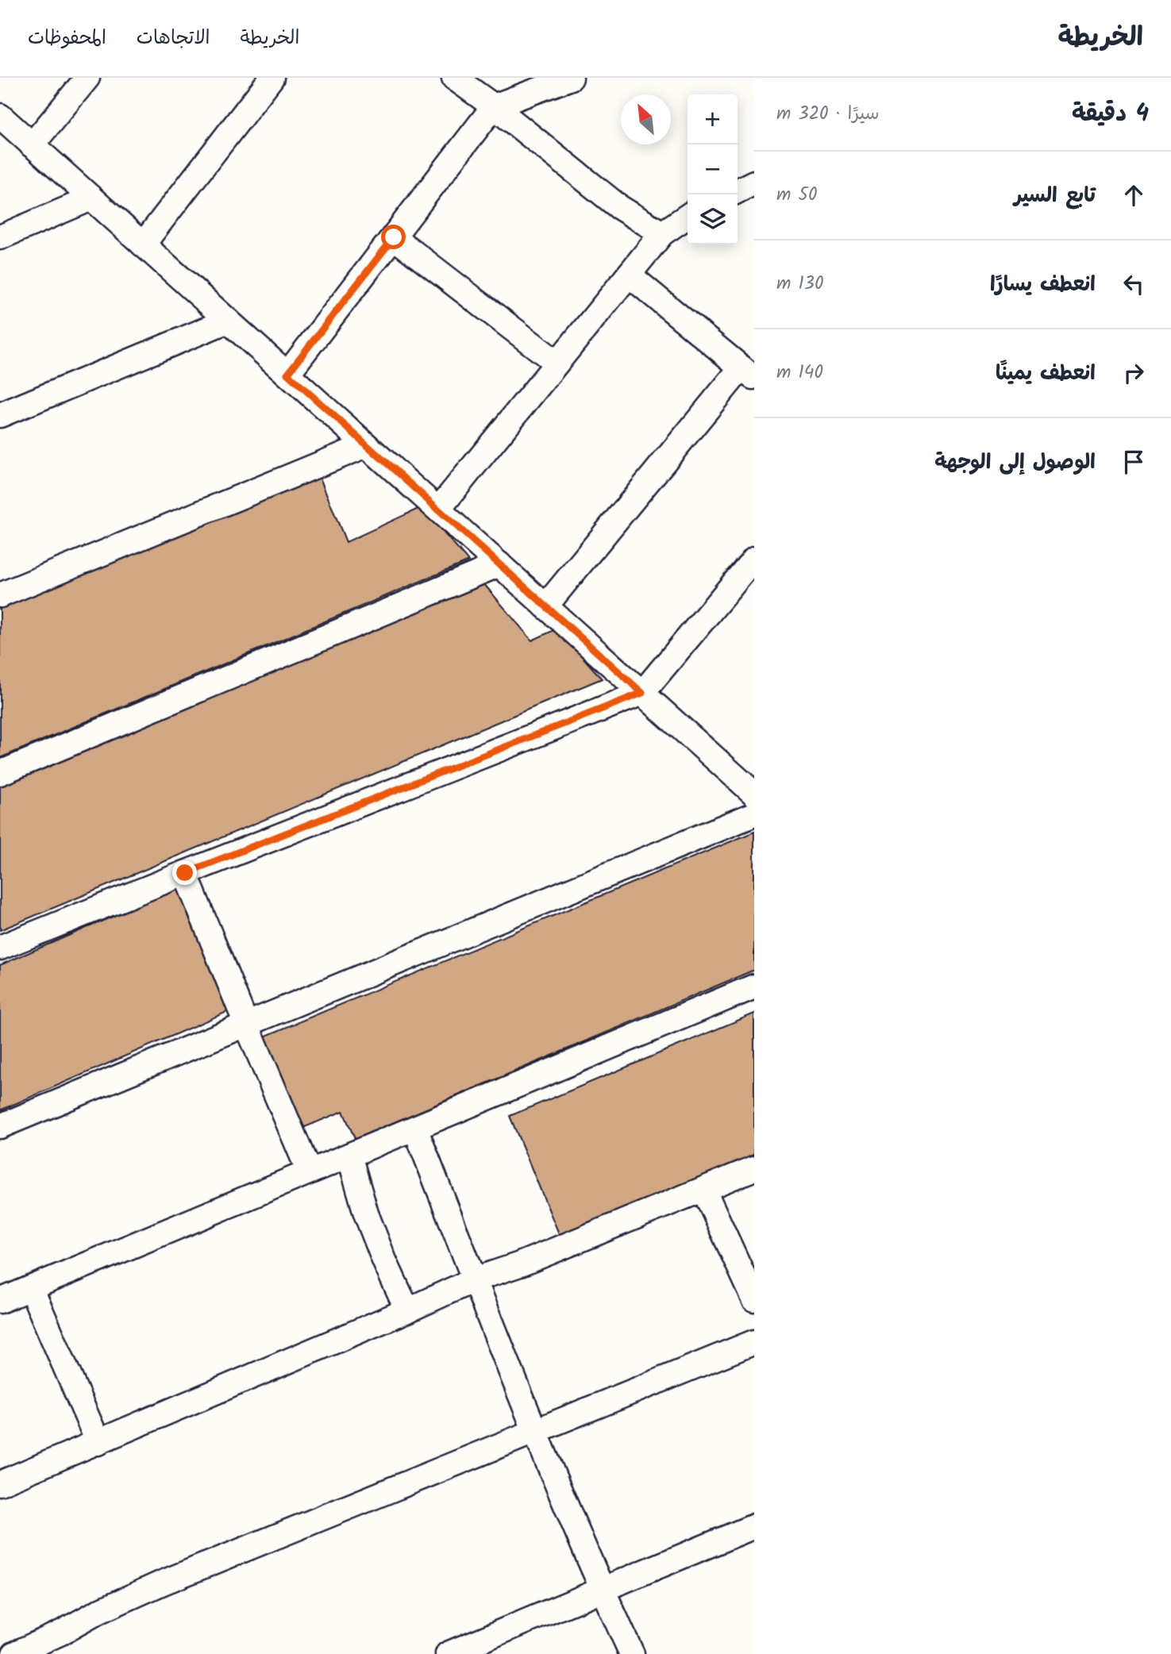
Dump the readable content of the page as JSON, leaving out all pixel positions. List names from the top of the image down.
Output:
{
  "north": "top left",
  "page": {
    "header": "الخريطة",
    "nav": ["الخريطة", "الاتجاهات", "المحفوظات"],
    "heading": ["4 دقيقة", "سيرًا · 320 m"],
    "map_buttons": ["+", "−"],
    "list": [
      ["تابع السير", "50 m"],
      ["انعطف يسارًا", "130 m"],
      ["انعطف يمينًا", "140 m"],
      "الوصول إلى الوجهة"
    ]
  }
}
